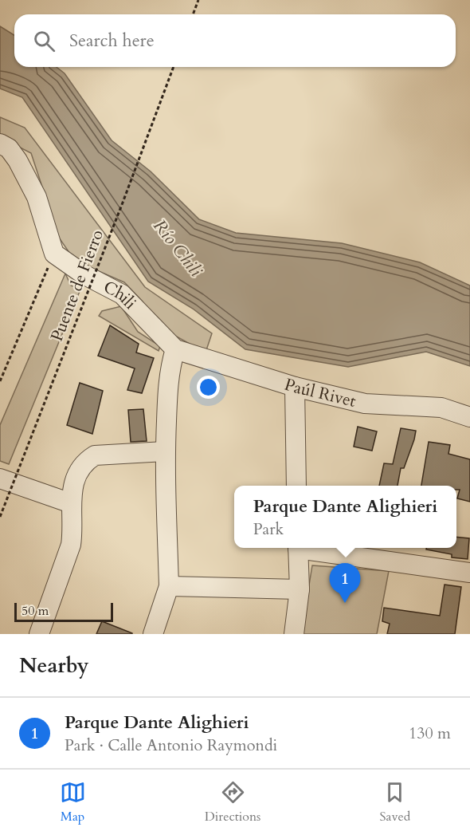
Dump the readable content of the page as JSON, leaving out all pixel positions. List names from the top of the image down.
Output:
{
  "streets": {
    "street": ["Chili", "Paúl Rivet"],
    "path": ["Puente de Fierro"]
  },
  "crossings": [
    ["Chili", "Paúl Rivet"]
  ],
  "water": ["Río Chili"],
  "scale_bar": "50 m",
  "page": {
    "search": "Search here",
    "popup": ["Parque Dante Alighieri", "Park"],
    "pins": "1",
    "scale": "50 m",
    "heading": "Nearby",
    "list": [
      {
        "mark": "1",
        "name": "Parque Dante Alighieri",
        "note": "Park · Calle Antonio Raymondi",
        "value": "130 m"
      }
    ],
    "nav": ["Map", "Directions", "Saved"]
  }
}
